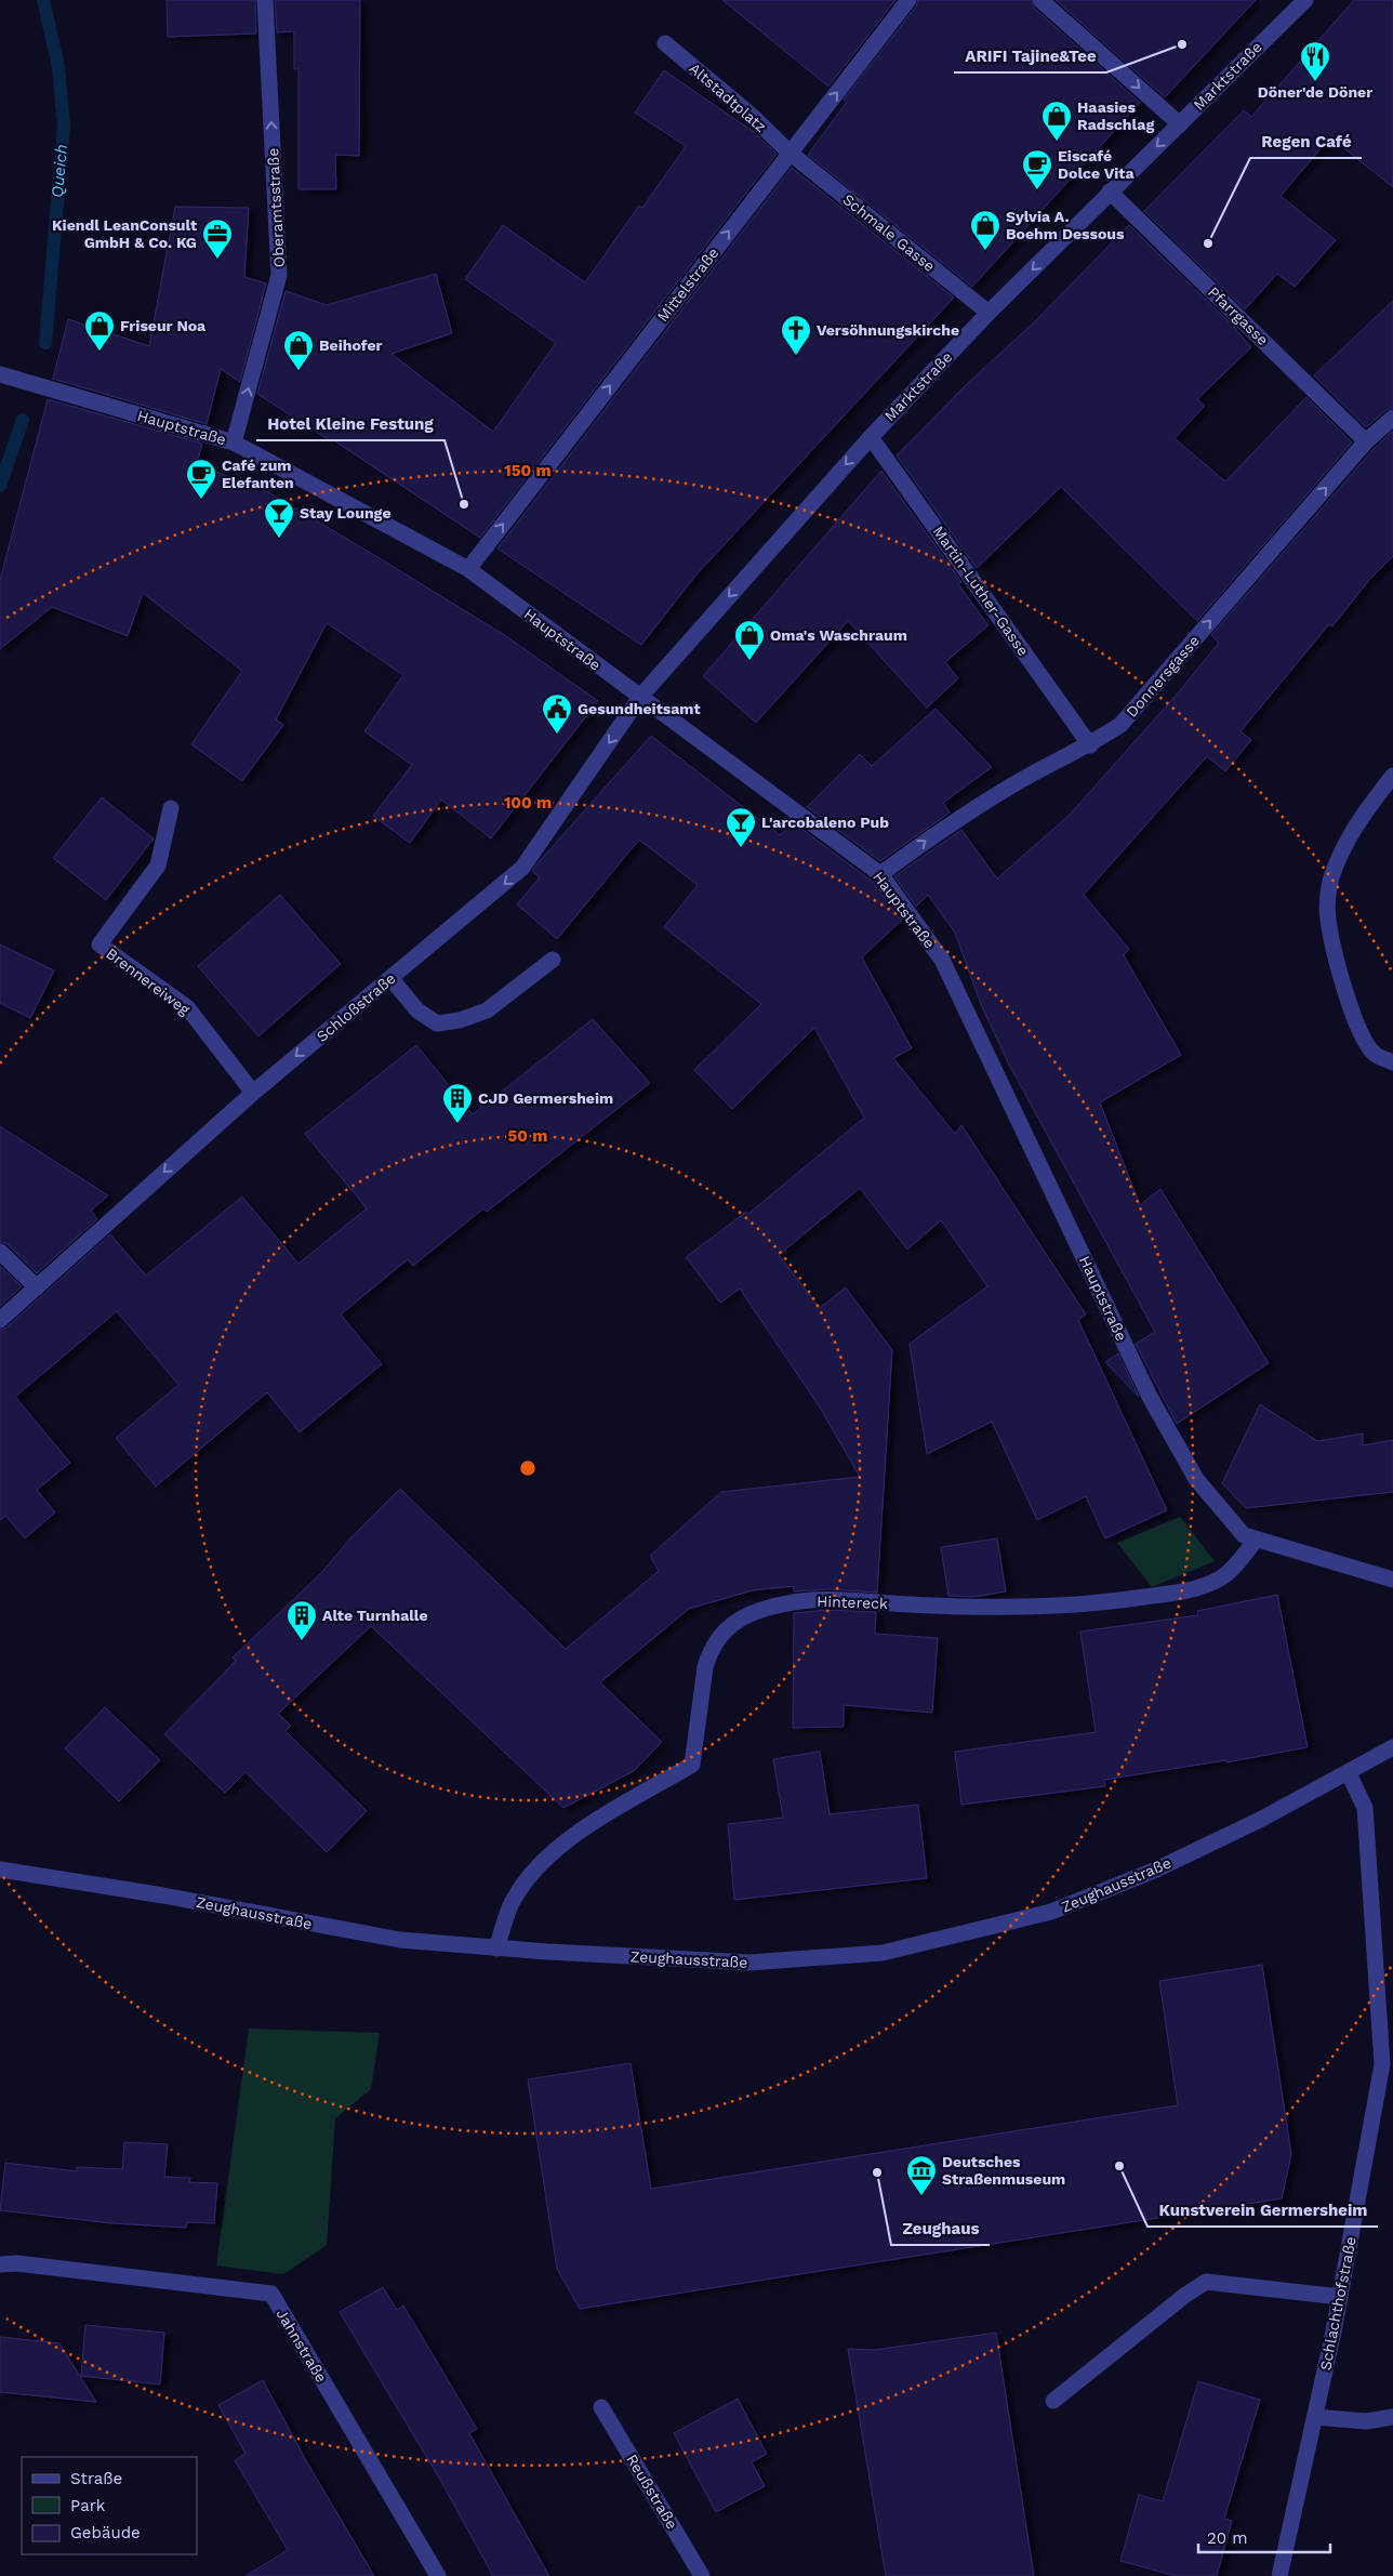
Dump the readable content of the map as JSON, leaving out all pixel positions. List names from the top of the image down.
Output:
{
  "streets": {
    "street": [
      "Marktstraße",
      "Altstadtplatz",
      "Oberamtsstraße",
      "Schmale Gasse",
      "Mittelstraße",
      "Pfarrgasse",
      "Hauptstraße",
      "Martin-Luther-Gasse",
      "Donnersgasse",
      "Brennereiweg",
      "Schloßstraße",
      "Hintereck",
      "Zeughausstraße",
      "Schlachthofstraße",
      "Jahnstraße",
      "Reußstraße"
    ]
  },
  "crossings": [
    ["Marktstraße", "Schmale Gasse"],
    ["Marktstraße", "Pfarrgasse"],
    ["Marktstraße", "Hauptstraße"],
    ["Marktstraße", "Martin-Luther-Gasse"],
    ["Marktstraße", "Schloßstraße"],
    ["Altstadtplatz", "Schmale Gasse"],
    ["Altstadtplatz", "Mittelstraße"],
    ["Oberamtsstraße", "Hauptstraße"],
    ["Schmale Gasse", "Mittelstraße"],
    ["Mittelstraße", "Hauptstraße"],
    ["Pfarrgasse", "Donnersgasse"],
    ["Hauptstraße", "Donnersgasse"],
    ["Hauptstraße", "Schloßstraße"],
    ["Hauptstraße", "Hintereck"],
    ["Martin-Luther-Gasse", "Donnersgasse"],
    ["Brennereiweg", "Schloßstraße"],
    ["Hintereck", "Zeughausstraße"],
    ["Zeughausstraße", "Schlachthofstraße"]
  ],
  "one_way": [
    "Marktstraße",
    "Oberamtsstraße",
    "Mittelstraße",
    "Donnersgasse",
    "Schloßstraße"
  ],
  "water": ["Queich"],
  "places": {
    "other": [
      "ARIFI Tajine&Tee",
      "Regen Café",
      "Hotel Kleine Festung",
      "Kunstverein Germersheim",
      "Zeughaus"
    ],
    "restaurant": ["Döner'de Döner"],
    "shop": [
      "Haasies Radschlag",
      "Sylvia A. Boehm Dessous",
      "Friseur Noa",
      "Beihofer",
      "Oma's Waschraum"
    ],
    "cafe": ["Eiscafé Dolce Vita", "Café zum Elefanten"],
    "office": ["Kiendl LeanConsult GmbH & Co. KG"],
    "church": ["Versöhnungskirche"],
    "bar": ["Stay Lounge", "L'arcobaleno Pub"],
    "public building": ["Gesundheitsamt"],
    "building": ["CJD Germersheim", "Alte Turnhalle"],
    "museum": ["Deutsches Straßenmuseum"]
  },
  "legend": ["Straße", "Park", "Gebäude"],
  "scale_bar": "20 m",
  "rings": ["150 m", "100 m", "50 m"]
}
